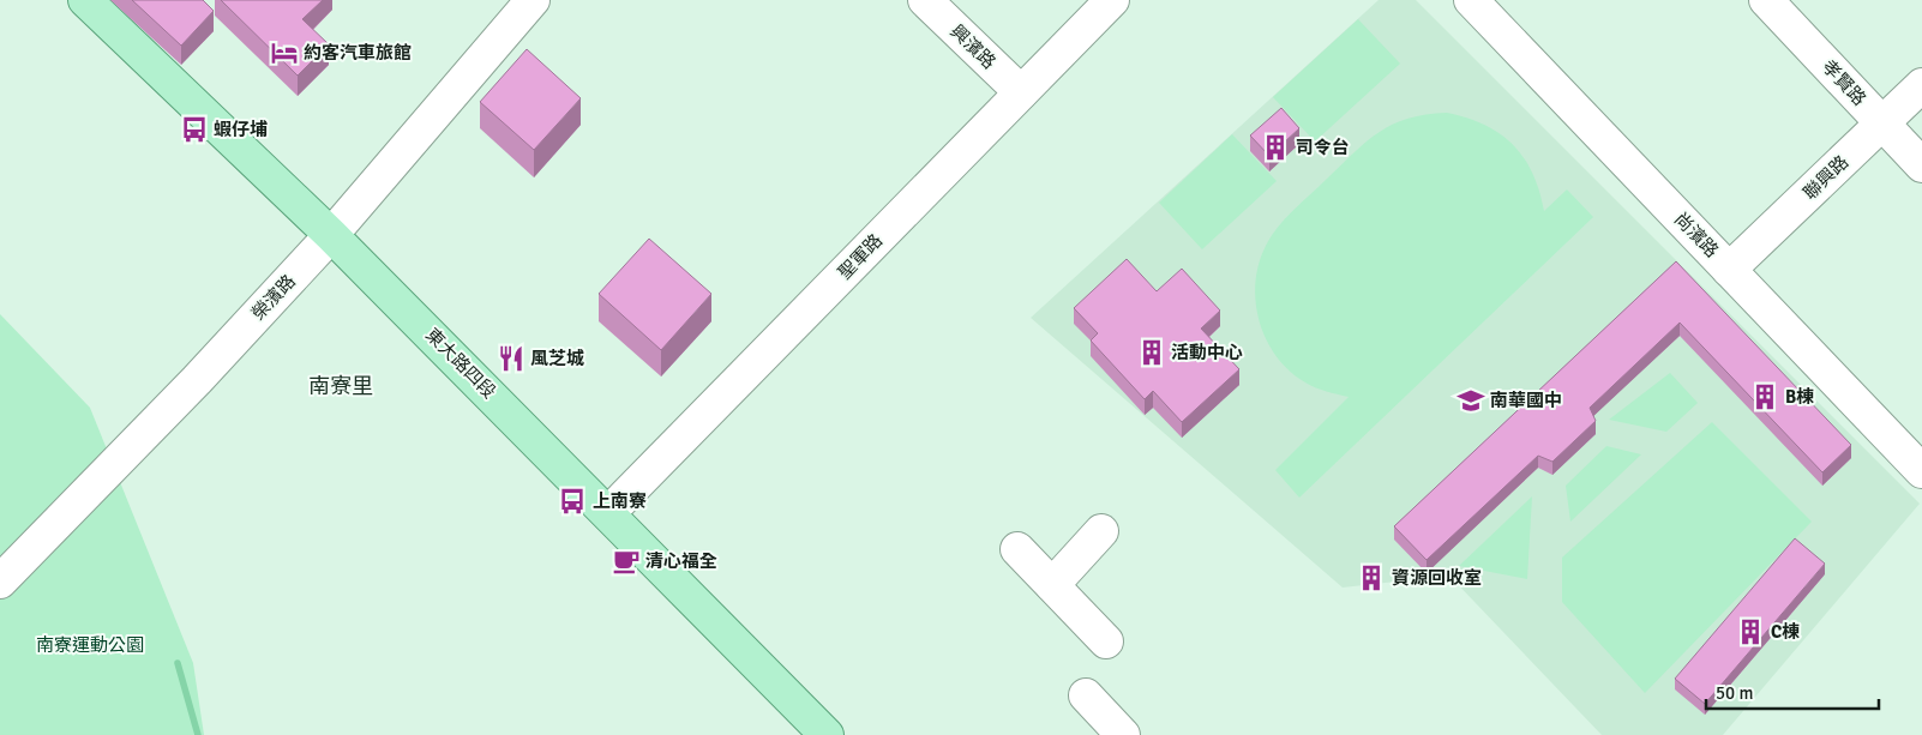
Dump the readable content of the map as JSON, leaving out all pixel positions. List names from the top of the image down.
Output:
{
  "streets": {
    "main road": ["東大路四段"],
    "street": [
      "興濱路",
      "孝賢路",
      "聯興路",
      "尚濱路",
      "聖軍路",
      "榮濱路"
    ]
  },
  "crossings": [
    ["興濱路", "聖軍路"],
    ["孝賢路", "聯興路"],
    ["聯興路", "尚濱路"],
    ["聖軍路", "東大路四段"],
    ["榮濱路", "東大路四段"]
  ],
  "districts": ["南寮里"],
  "parks": ["南寮運動公園"],
  "places": {
    "hotel": ["約客汽車旅館"],
    "bus stop": ["蝦仔埔", "上南寮"],
    "building": [
      "司令台",
      "活動中心",
      "B棟",
      "資源回收室",
      "C棟"
    ],
    "restaurant": ["風芝城"],
    "school or university": ["南華國中"],
    "cafe": ["清心福全"]
  },
  "scale_bar": "50 m"
}
